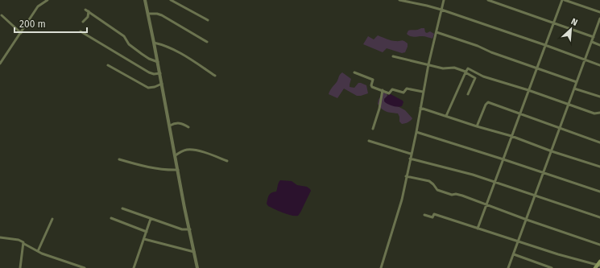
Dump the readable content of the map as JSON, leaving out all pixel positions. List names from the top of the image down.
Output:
{
  "scale_bar": "200 m",
  "north": "top right"
}
